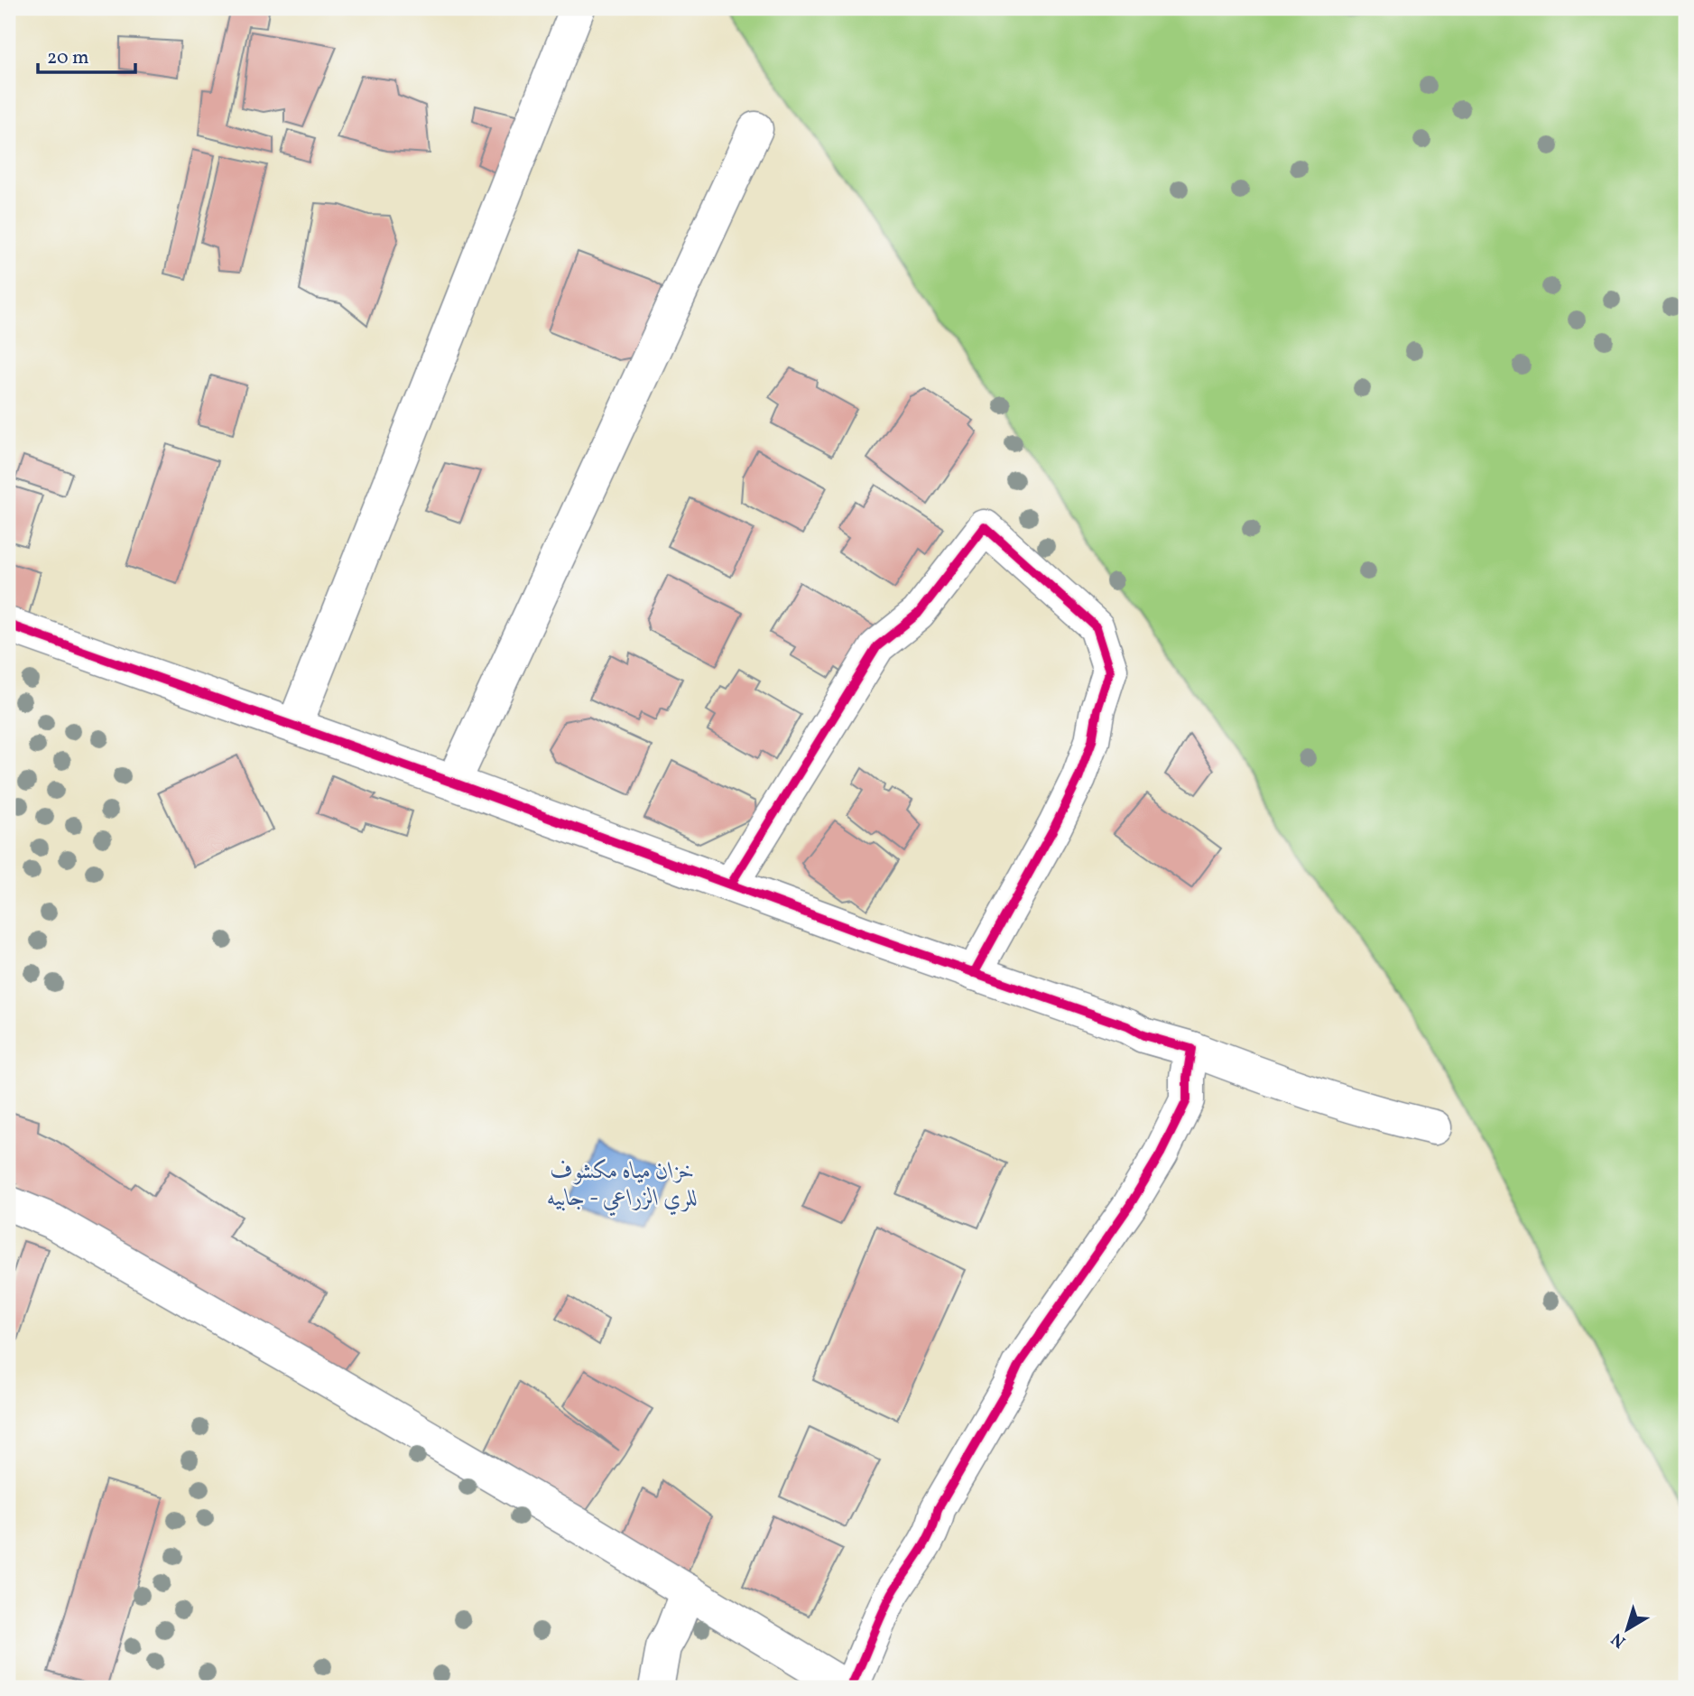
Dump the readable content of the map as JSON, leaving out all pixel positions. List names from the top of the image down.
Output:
{
  "water": ["خزان مياه مكشوف للري الزراعي - جابيه"],
  "scale_bar": "20 m",
  "north": "bottom left"
}
